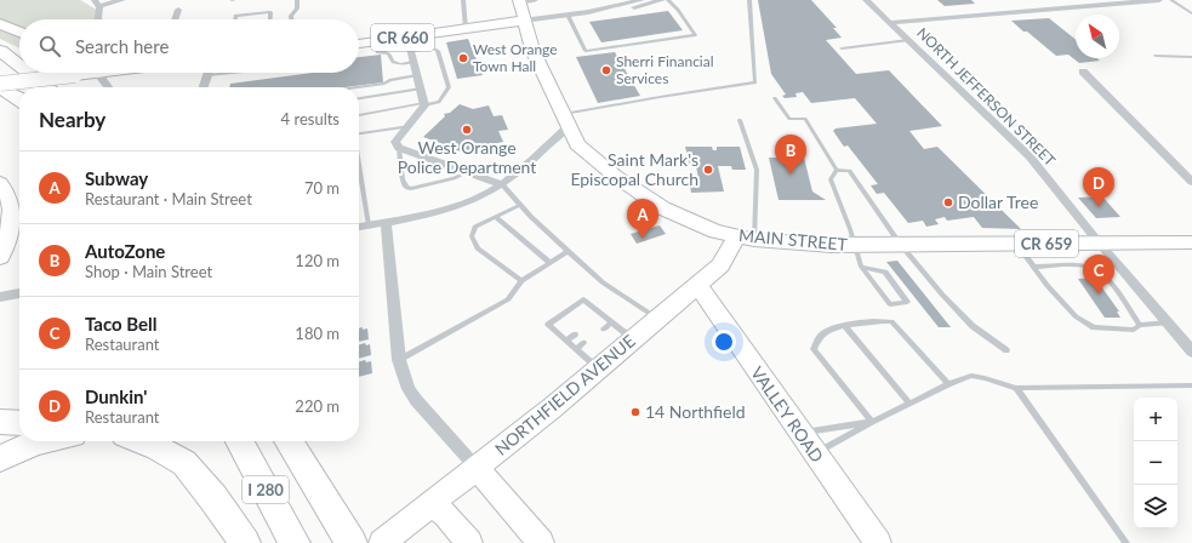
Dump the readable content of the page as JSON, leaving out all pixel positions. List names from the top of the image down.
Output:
{
  "streets": {
    "highway": ["I 280"],
    "main road": [
      "CR 660",
      "MAIN STREET",
      "CR 659",
      "NORTHFIELD AVENUE",
      "VALLEY ROAD"
    ],
    "street": ["NORTH JEFFERSON STREET"]
  },
  "crossings": [
    ["CR 660", "MAIN STREET"],
    ["NORTH JEFFERSON STREET", "MAIN STREET"],
    ["MAIN STREET", "NORTHFIELD AVENUE"],
    ["NORTHFIELD AVENUE", "VALLEY ROAD"]
  ],
  "places": [
    "West Orange Town Hall",
    "Sherri Financial Services",
    "West Orange Police Department",
    "Saint Mark's Episcopal Church",
    "Dollar Tree",
    "14 Northfield"
  ],
  "north": "top left",
  "page": {
    "search": "Search here",
    "heading": ["Nearby", "4 results"],
    "pins": [
      "B",
      "D",
      "A",
      "C"
    ],
    "list": [
      {
        "mark": "A",
        "name": "Subway",
        "note": "Restaurant · Main Street",
        "value": "70 m"
      },
      {
        "mark": "B",
        "name": "AutoZone",
        "note": "Shop · Main Street",
        "value": "120 m"
      },
      {
        "mark": "C",
        "name": "Taco Bell",
        "note": "Restaurant",
        "value": "180 m"
      },
      {
        "mark": "D",
        "name": "Dunkin'",
        "note": "Restaurant",
        "value": "220 m"
      }
    ],
    "map_buttons": ["+", "−"]
  }
}
